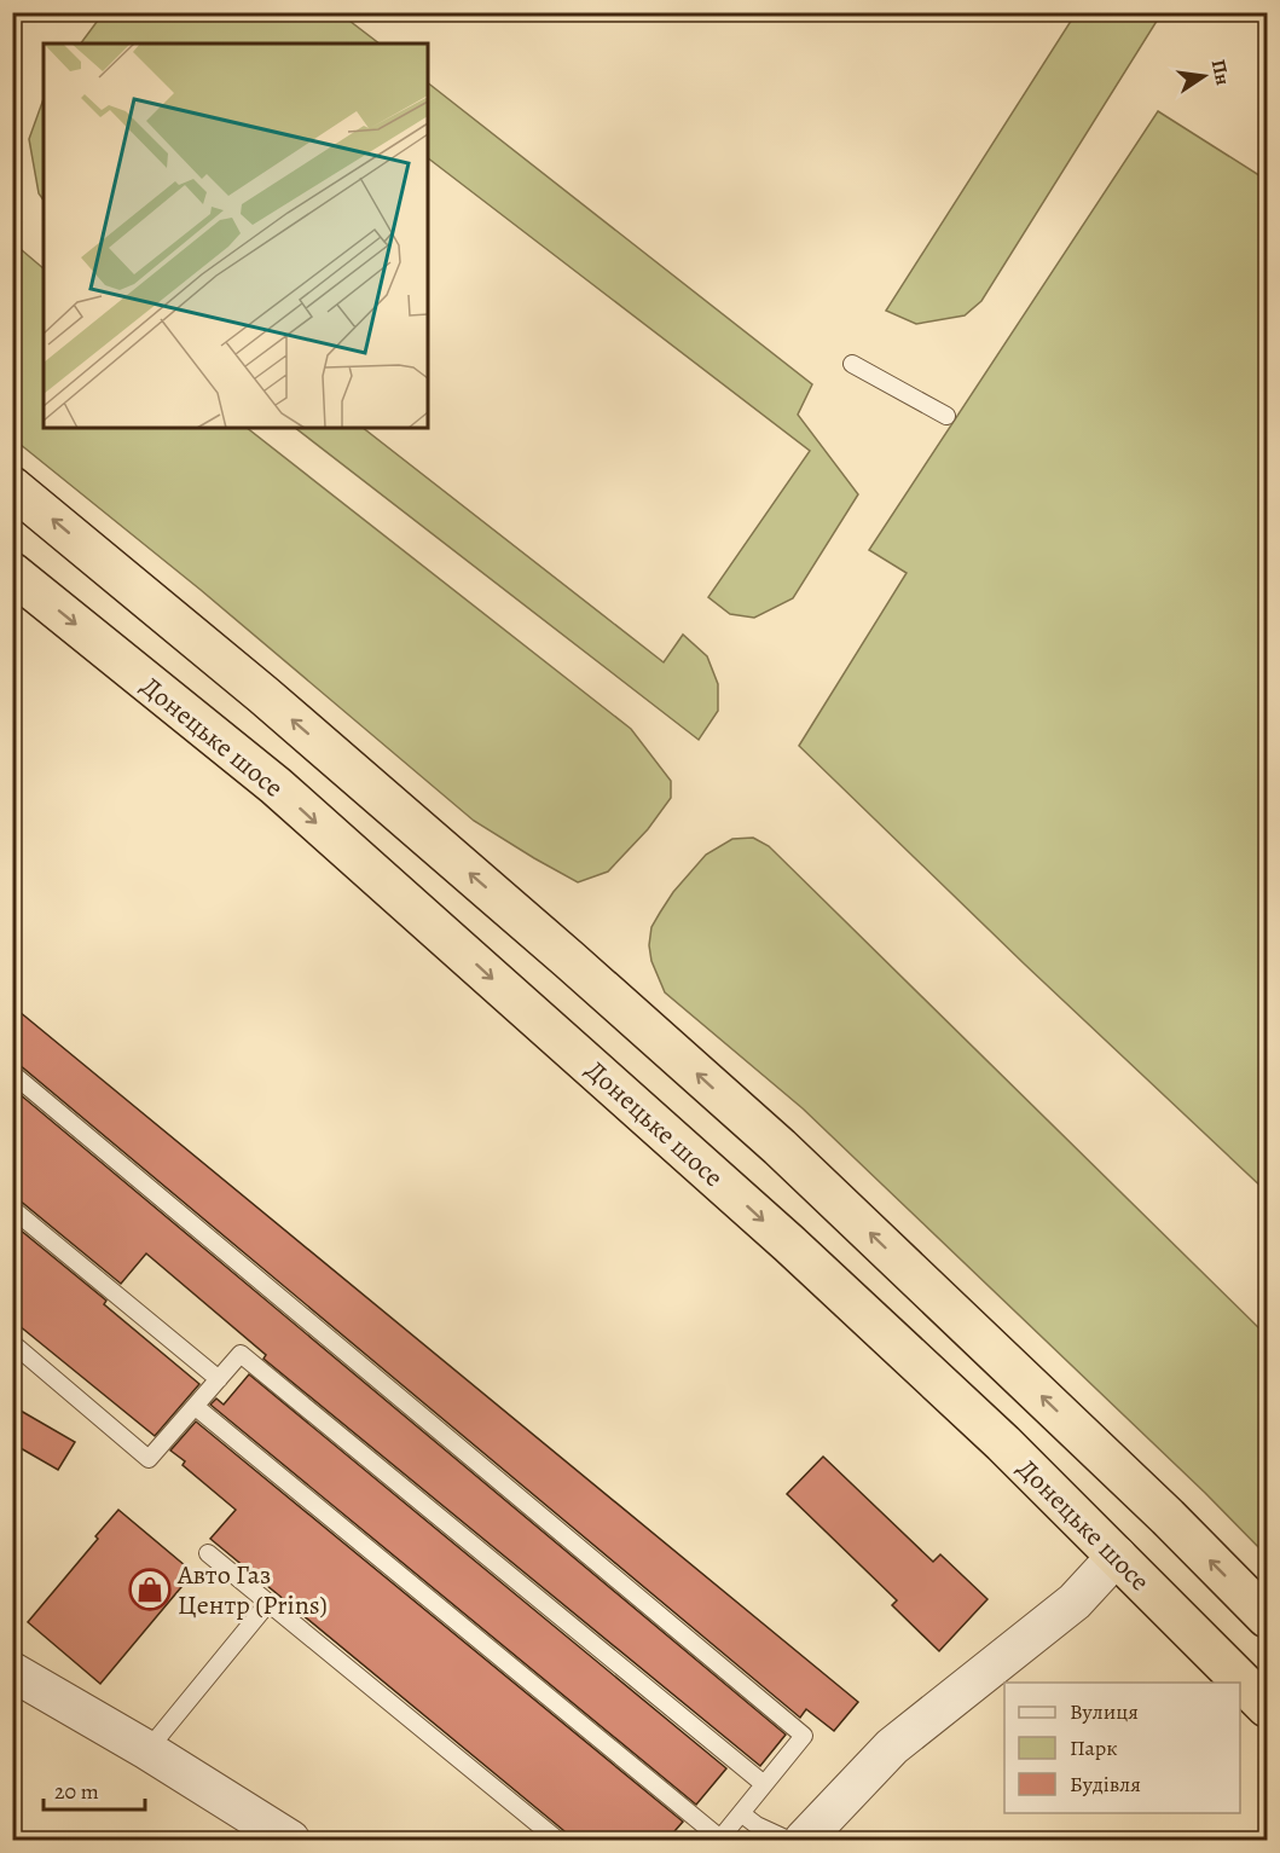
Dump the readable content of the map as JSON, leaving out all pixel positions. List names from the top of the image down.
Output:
{
  "streets": {
    "highway": ["Донецьке шосе"]
  },
  "places": {
    "shop": ["Авто Газ Центр (Prins)"]
  },
  "legend": ["Вулиця", "Парк", "Будівля"],
  "scale_bar": "20 m",
  "north": "right"
}
